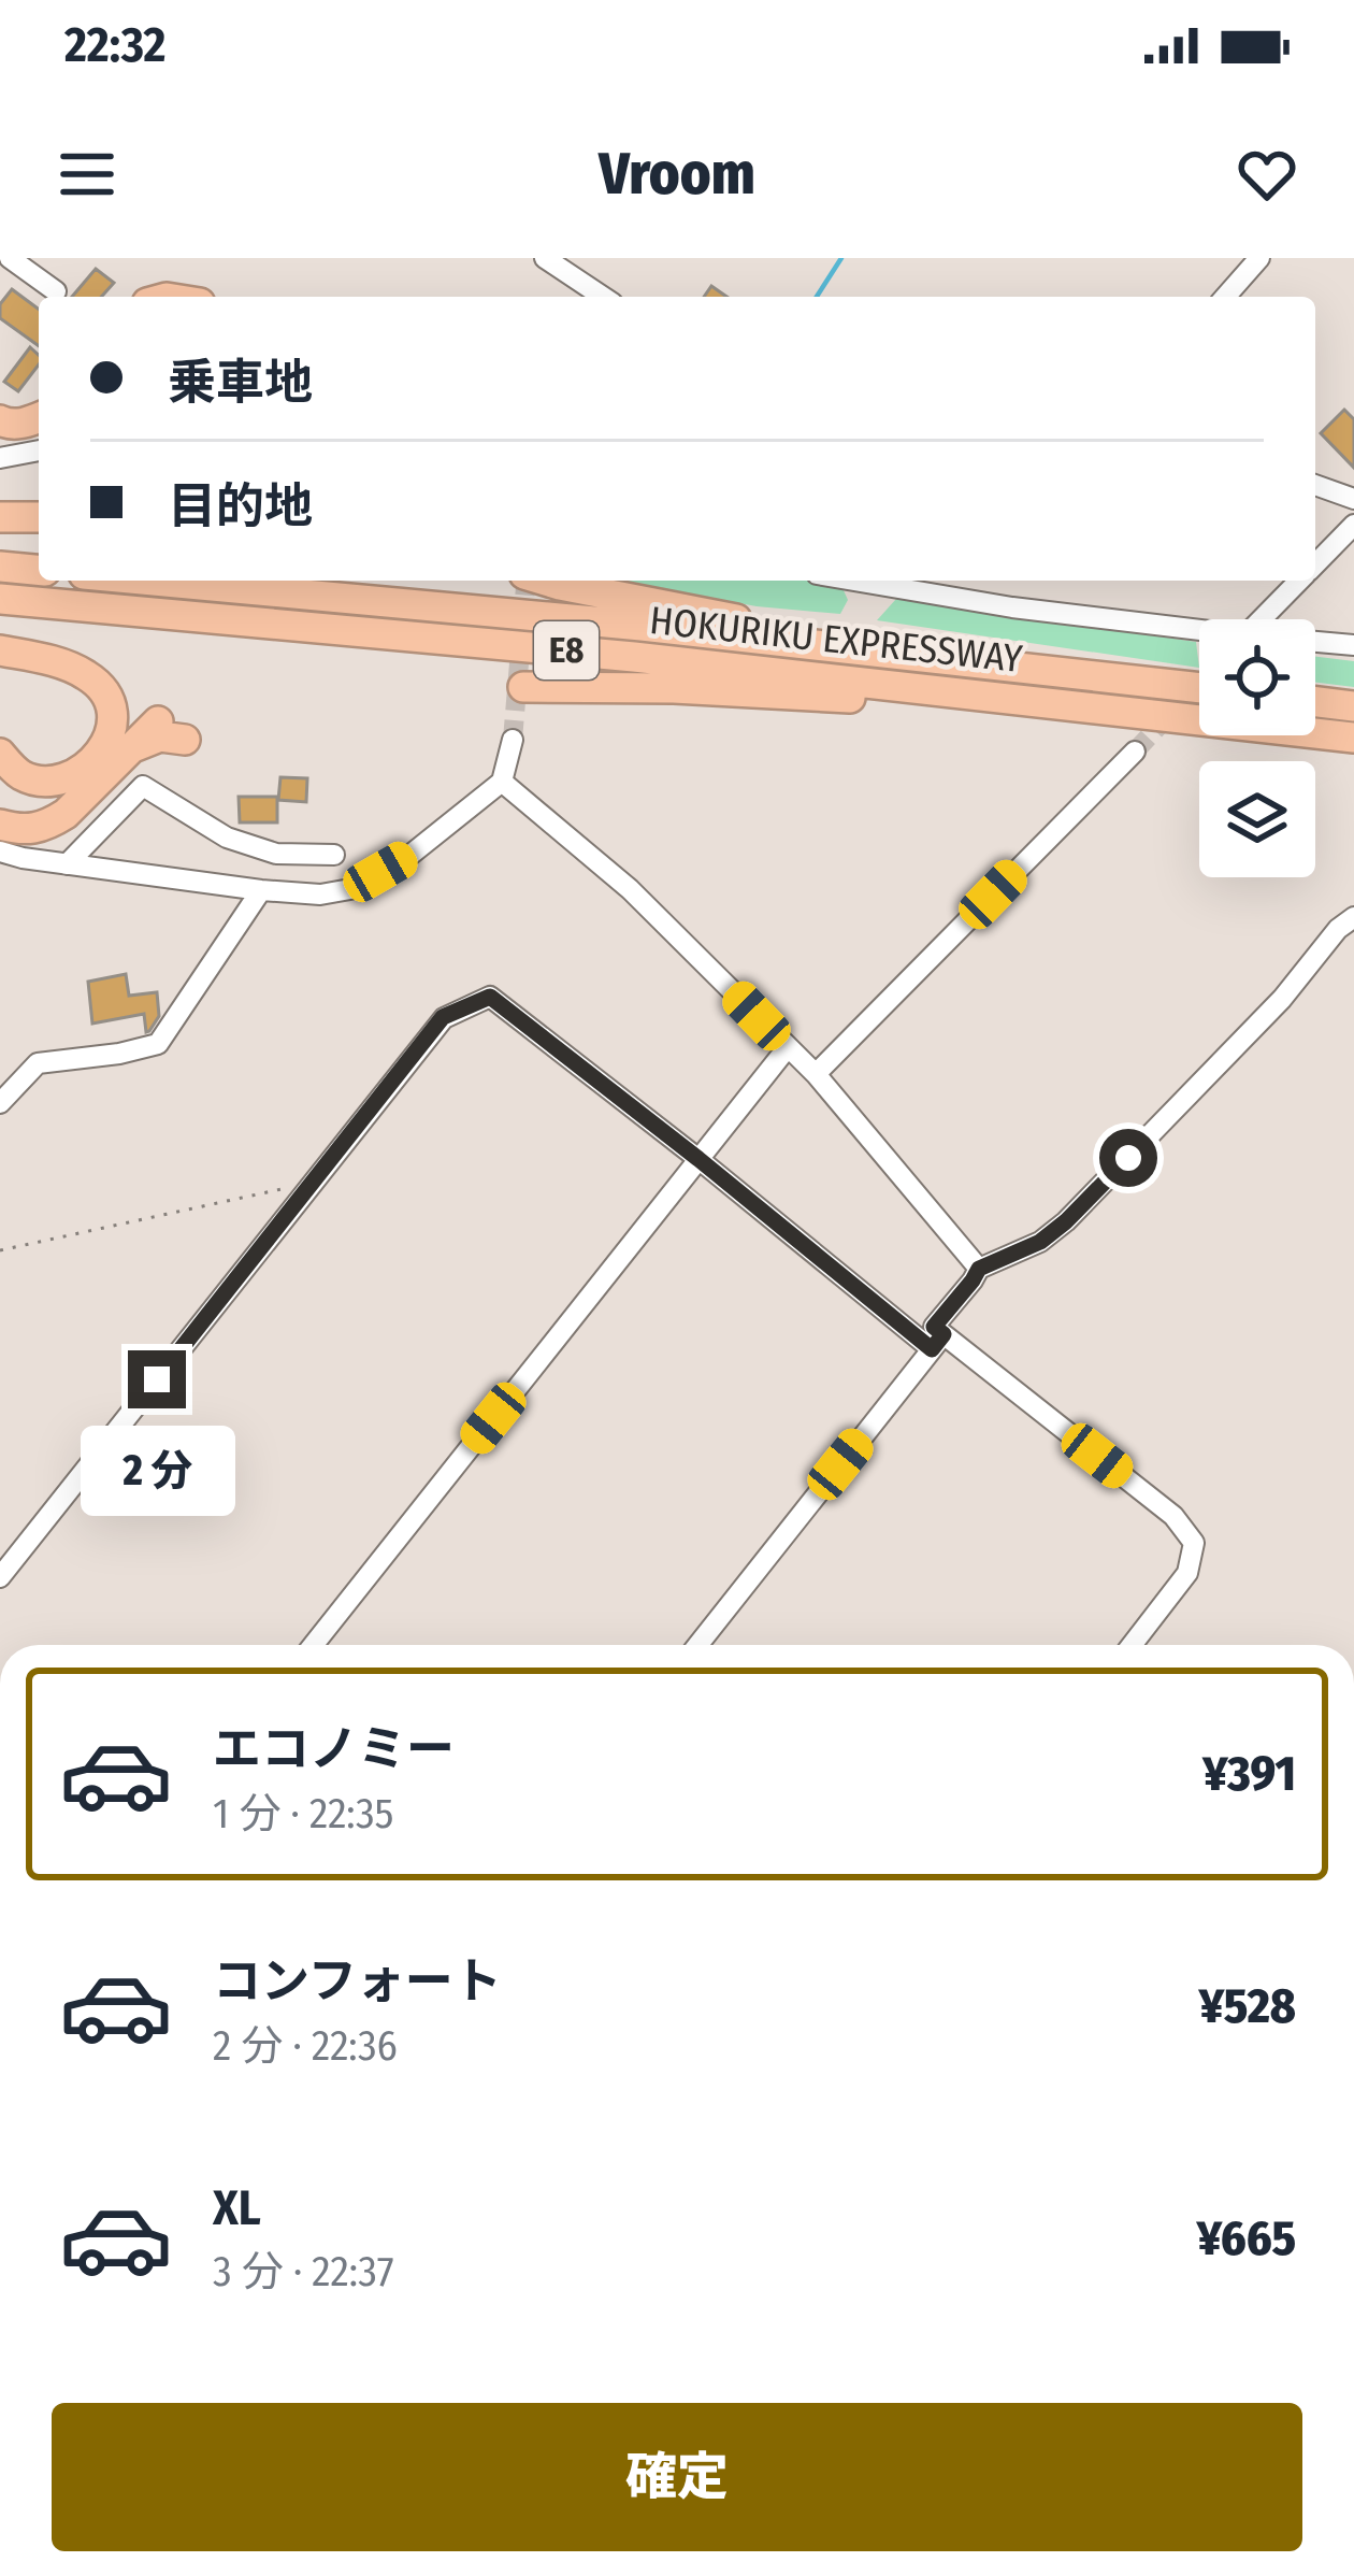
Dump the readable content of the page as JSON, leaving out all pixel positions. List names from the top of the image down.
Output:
{
  "streets": {
    "highway": ["HOKURIKU EXPRESSWAY", "E8"]
  },
  "page": {
    "status": "22:32",
    "header": "Vroom",
    "banner": ["乗車地", "目的地"],
    "bubble": "2 分",
    "list": [
      {
        "name": "エコノミー",
        "note": "1 分 · 22:35",
        "value": "¥391"
      },
      {
        "name": "コンフォート",
        "note": "2 分 · 22:36",
        "value": "¥528"
      },
      {
        "name": "XL",
        "note": "3 分 · 22:37",
        "value": "¥665"
      }
    ],
    "buttons": "確定"
  }
}
